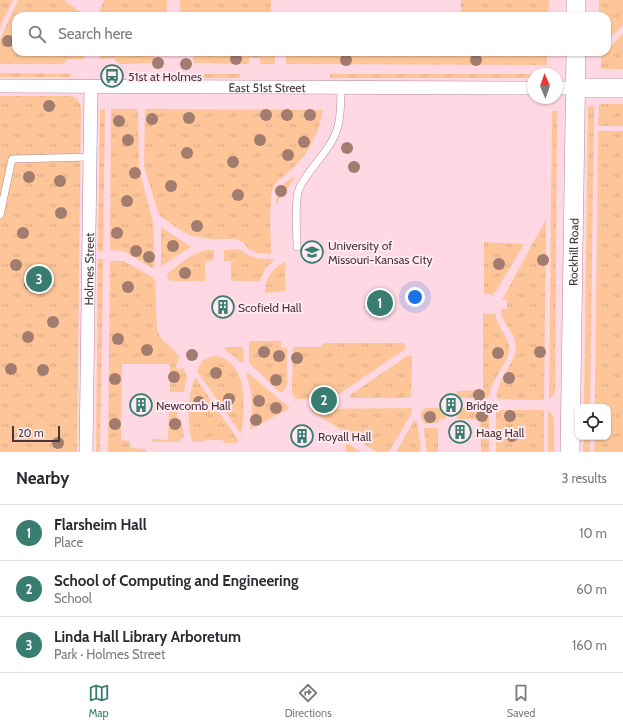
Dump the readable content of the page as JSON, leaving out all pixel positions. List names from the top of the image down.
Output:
{
  "streets": {
    "main road": ["Rockhill Road"],
    "street": ["East 51st Street", "Holmes Street"]
  },
  "crossings": [
    ["East 51st Street", "Holmes Street"]
  ],
  "places": {
    "bus stop": ["51st at Holmes"],
    "school or university": ["University of Missouri-Kansas City"],
    "building": [
      "Scofield Hall",
      "Newcomb Hall",
      "Bridge",
      "Haag Hall",
      "Royall Hall"
    ]
  },
  "scale_bar": "20 m",
  "north": "top",
  "page": {
    "search": "Search here",
    "pins": ["3", "1", "2"],
    "scale": "20 m",
    "heading": ["Nearby", "3 results"],
    "list": [
      {
        "mark": "1",
        "name": "Flarsheim Hall",
        "note": "Place",
        "value": "10 m"
      },
      {
        "mark": "2",
        "name": "School of Computing and Engineering",
        "note": "School",
        "value": "60 m"
      },
      {
        "mark": "3",
        "name": "Linda Hall Library Arboretum",
        "note": "Park · Holmes Street",
        "value": "160 m"
      }
    ],
    "nav": ["Map", "Directions", "Saved"]
  }
}
